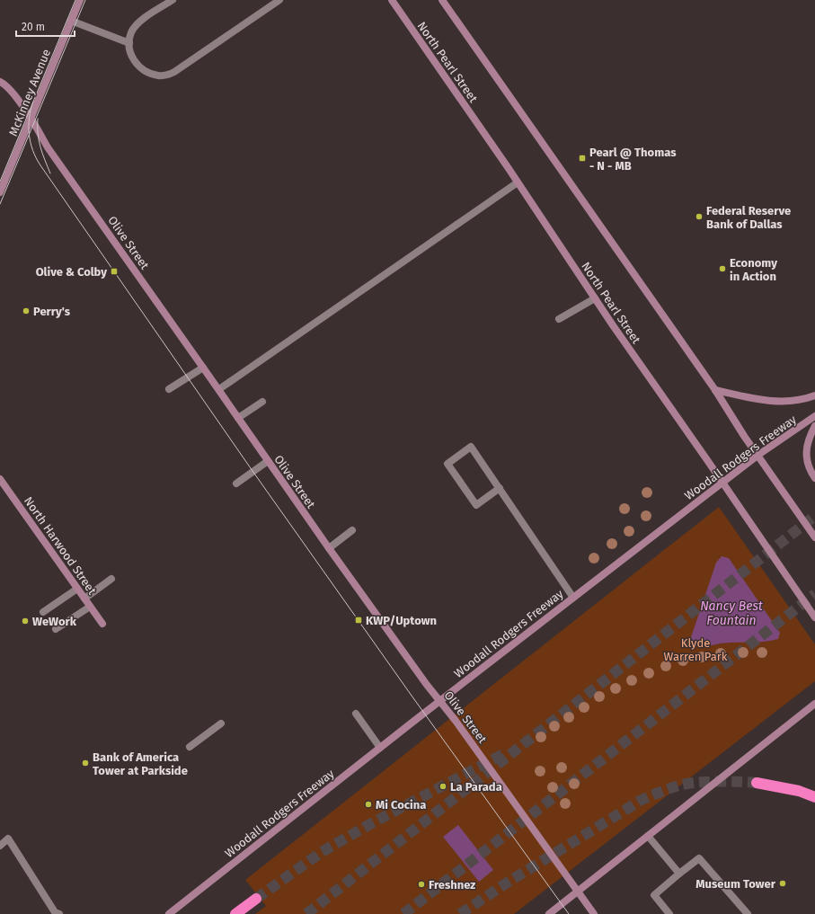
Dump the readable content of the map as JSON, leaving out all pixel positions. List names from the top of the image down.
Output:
{
  "streets": {
    "main road": [
      "North Pearl Street",
      "McKinney Avenue",
      "Olive Street",
      "Woodall Rodgers Freeway",
      "North Harwood Street"
    ]
  },
  "crossings": [
    ["North Pearl Street", "Woodall Rodgers Freeway"],
    ["McKinney Avenue", "Olive Street"],
    ["Olive Street", "Woodall Rodgers Freeway"]
  ],
  "water": ["Nancy Best Fountain"],
  "parks": ["Klyde Warren Park"],
  "places": {
    "transit": ["Pearl @ Thomas - N - MB", "Olive & Colby", "KWP/Uptown"],
    "other": [
      "Federal Reserve Bank of Dallas",
      "Economy in Action",
      "Perry's",
      "WeWork",
      "Bank of America Tower at Parkside",
      "La Parada",
      "Mi Cocina",
      "Museum Tower",
      "Freshnez"
    ]
  },
  "scale_bar": "20 m"
}
